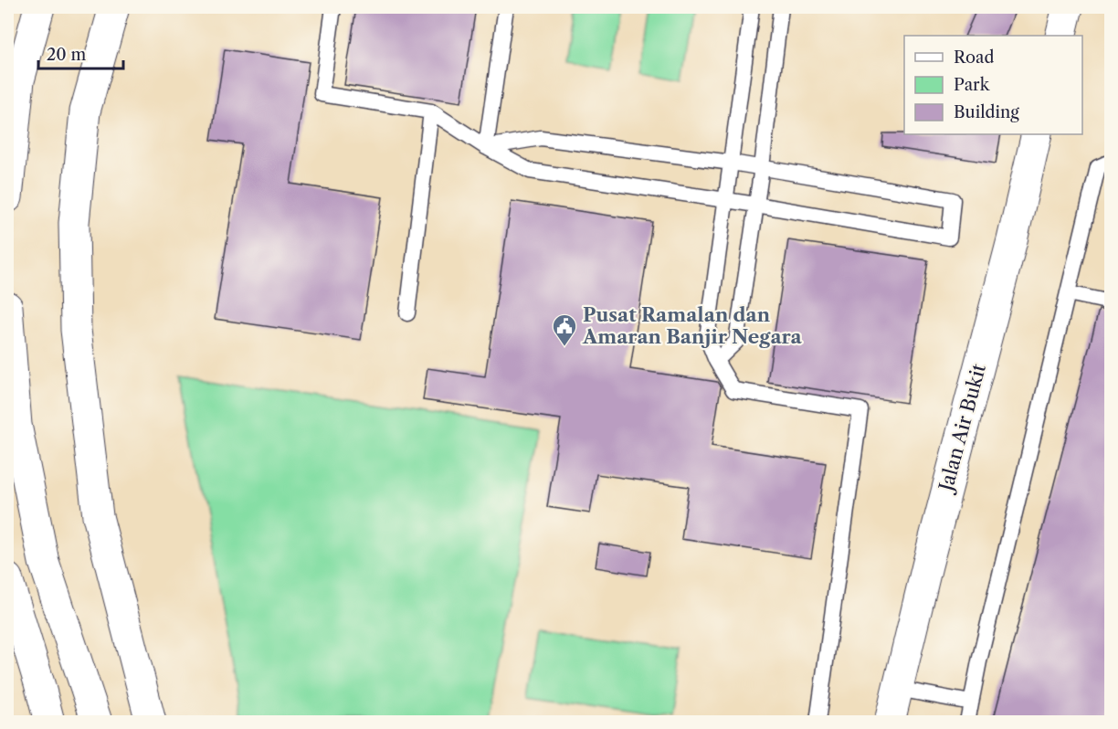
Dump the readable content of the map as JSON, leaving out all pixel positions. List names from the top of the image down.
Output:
{
  "streets": {
    "main road": ["Jalan Air Bukit"]
  },
  "places": {
    "public building": ["Pusat Ramalan dan Amaran Banjir Negara"]
  },
  "legend": ["Road", "Park", "Building"],
  "scale_bar": "20 m"
}
